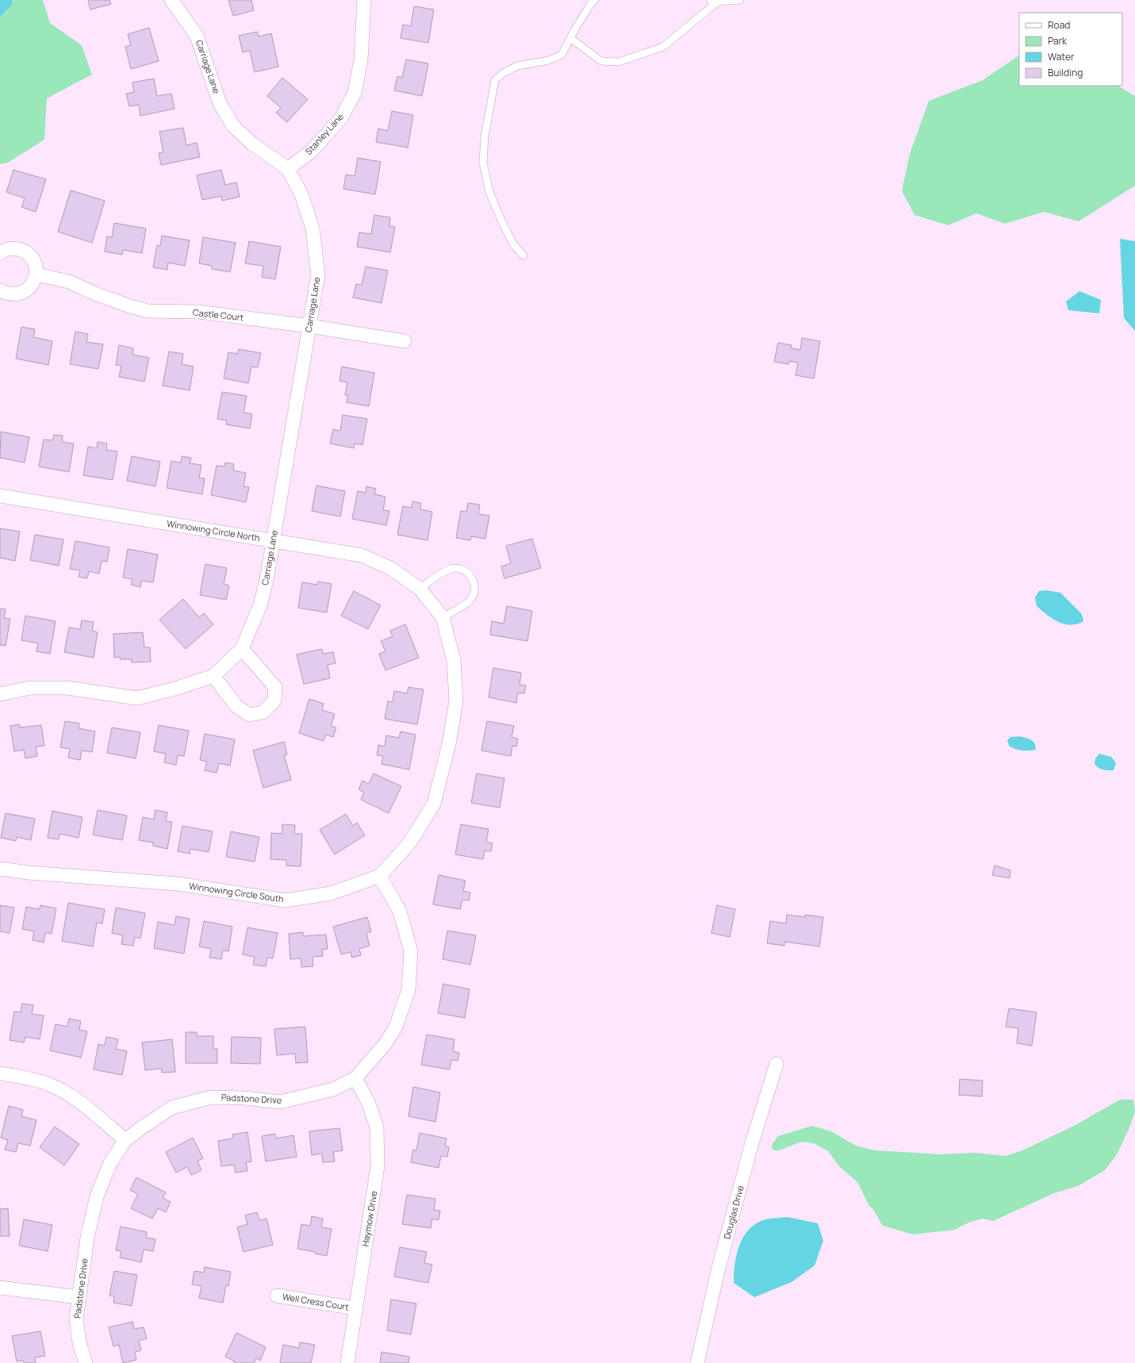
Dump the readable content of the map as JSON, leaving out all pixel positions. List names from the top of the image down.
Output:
{
  "streets": {
    "street": [
      "Carriage Lane",
      "Stanley Lane",
      "Castle Court",
      "Winnowing Circle North",
      "Winnowing Circle South",
      "Padstone Drive",
      "Douglas Drive",
      "Haymow Drive",
      "Well Cress Court"
    ]
  },
  "crossings": [
    ["Carriage Lane", "Stanley Lane"],
    ["Carriage Lane", "Castle Court"],
    ["Carriage Lane", "Winnowing Circle North"],
    ["Winnowing Circle North", "Winnowing Circle South"],
    ["Winnowing Circle South", "Padstone Drive"],
    ["Padstone Drive", "Haymow Drive"],
    ["Haymow Drive", "Well Cress Court"]
  ],
  "legend": [
    "Road",
    "Park",
    "Water",
    "Building"
  ]
}
